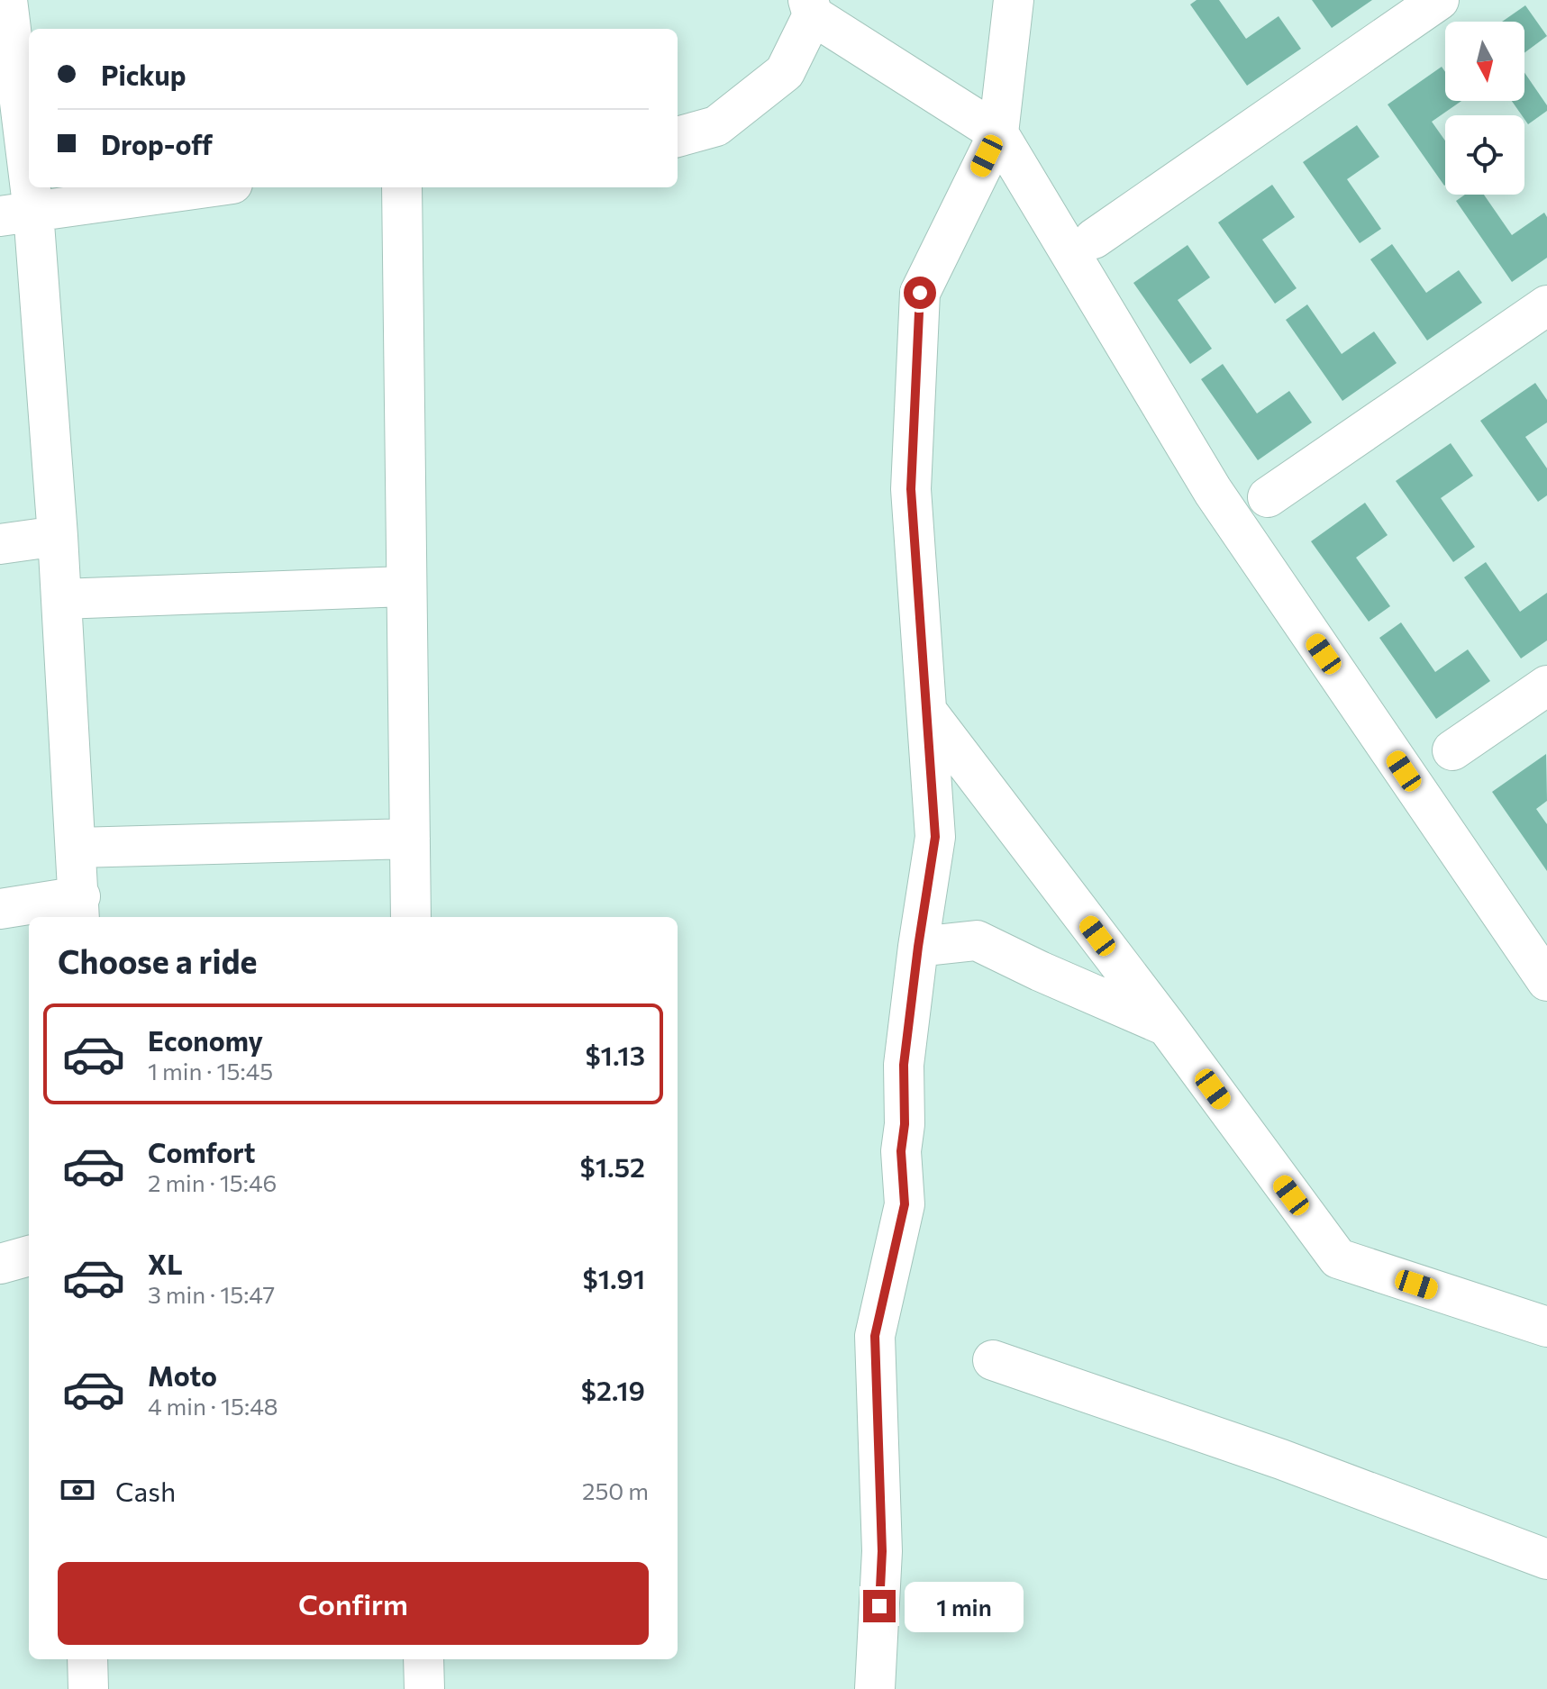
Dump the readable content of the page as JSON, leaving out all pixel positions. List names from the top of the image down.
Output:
{
  "north": "bottom",
  "page": {
    "banner": ["Pickup", "Drop-off"],
    "heading": "Choose a ride",
    "list": [
      {
        "name": "Economy",
        "note": "1 min · 15:45",
        "value": "$1.13"
      },
      {
        "name": "Comfort",
        "note": "2 min · 15:46",
        "value": "$1.52"
      },
      {
        "name": "XL",
        "note": "3 min · 15:47",
        "value": "$1.91"
      },
      {
        "name": "Moto",
        "note": "4 min · 15:48",
        "value": "$2.19"
      }
    ],
    "pay": ["Cash", "250 m"],
    "buttons": "Confirm",
    "bubble": "1 min"
  }
}
